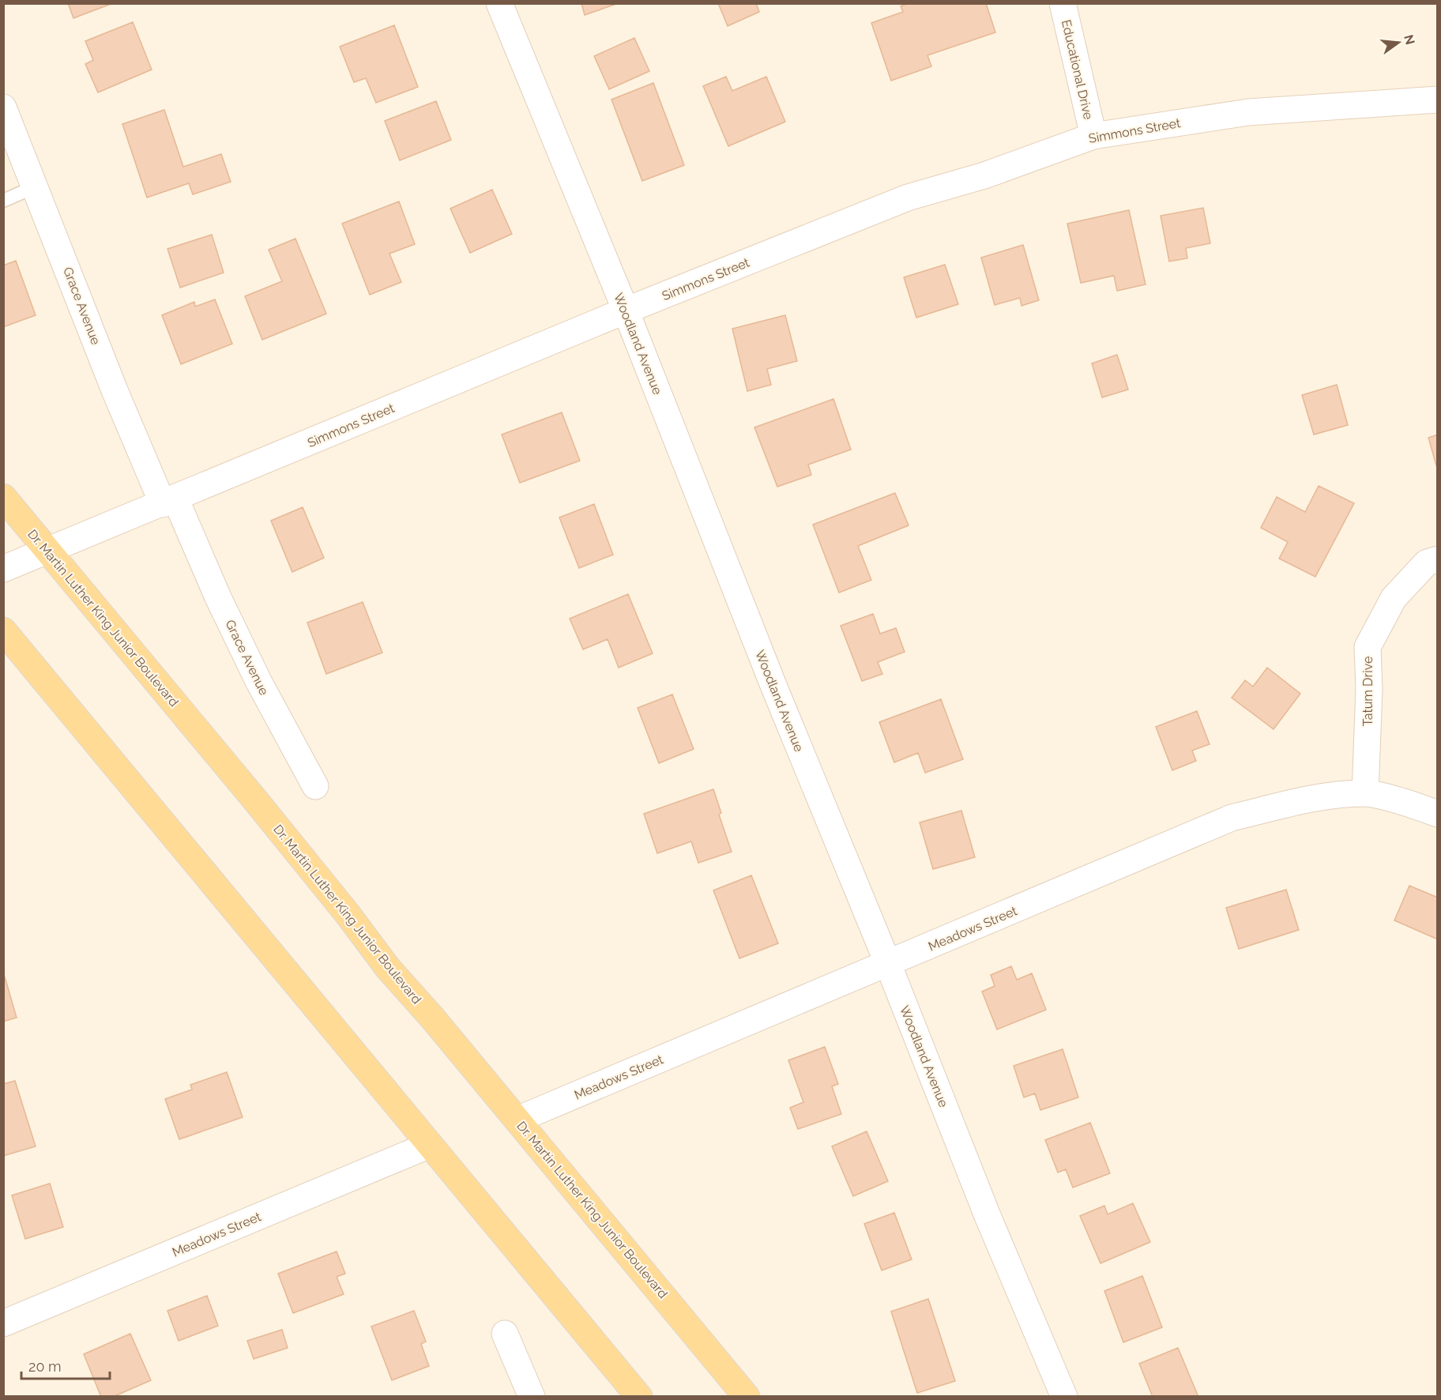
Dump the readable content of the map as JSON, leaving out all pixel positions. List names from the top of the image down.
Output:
{
  "streets": {
    "main road": ["Dr. Martin Luther King Junior Boulevard"],
    "street": [
      "Educational Drive",
      "Simmons Street",
      "Grace Avenue",
      "Woodland Avenue",
      "Tatum Drive",
      "Meadows Street"
    ]
  },
  "crossings": [
    ["Educational Drive", "Simmons Street"],
    ["Simmons Street", "Grace Avenue"],
    ["Simmons Street", "Woodland Avenue"],
    ["Simmons Street", "Dr. Martin Luther King Junior Boulevard"],
    ["Woodland Avenue", "Meadows Street"],
    ["Dr. Martin Luther King Junior Boulevard", "Meadows Street"],
    ["Tatum Drive", "Meadows Street"]
  ],
  "scale_bar": "20 m",
  "north": "right"
}
